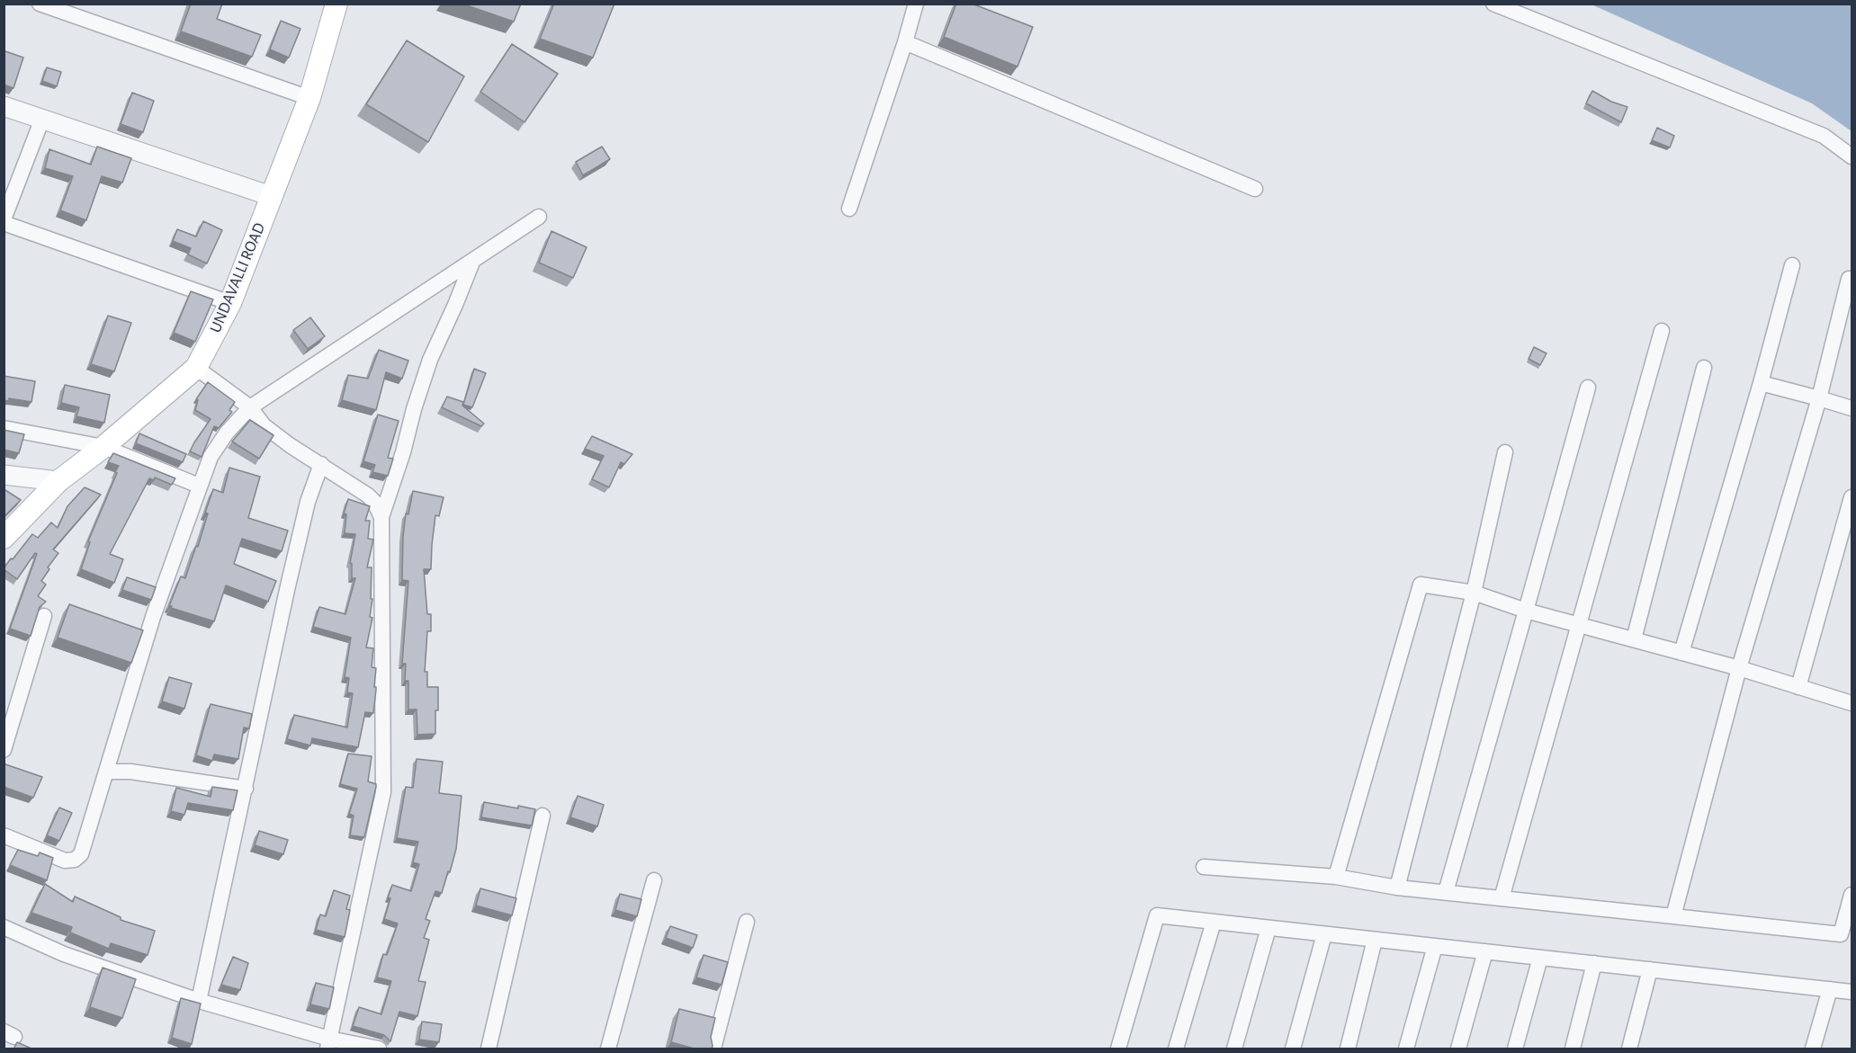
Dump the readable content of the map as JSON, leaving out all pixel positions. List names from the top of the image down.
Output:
{
  "streets": {
    "main road": ["UNDAVALLI ROAD"]
  }
}
